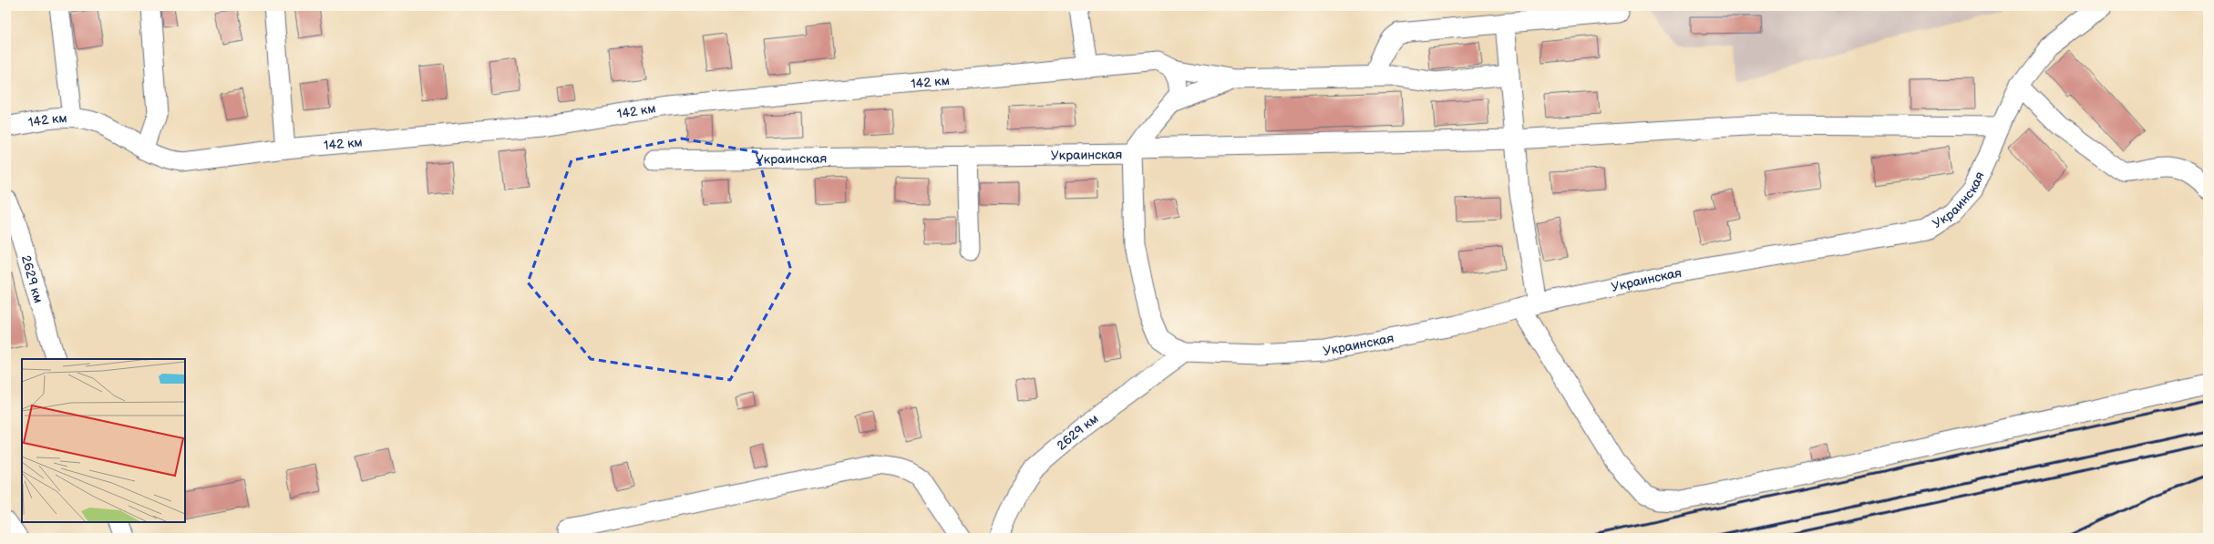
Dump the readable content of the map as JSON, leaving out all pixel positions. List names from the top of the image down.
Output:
{
  "streets": {
    "street": ["142 км", "Украинская", "2629 км"]
  },
  "crossings": [
    ["Украинская", "2629 км"]
  ]
}
